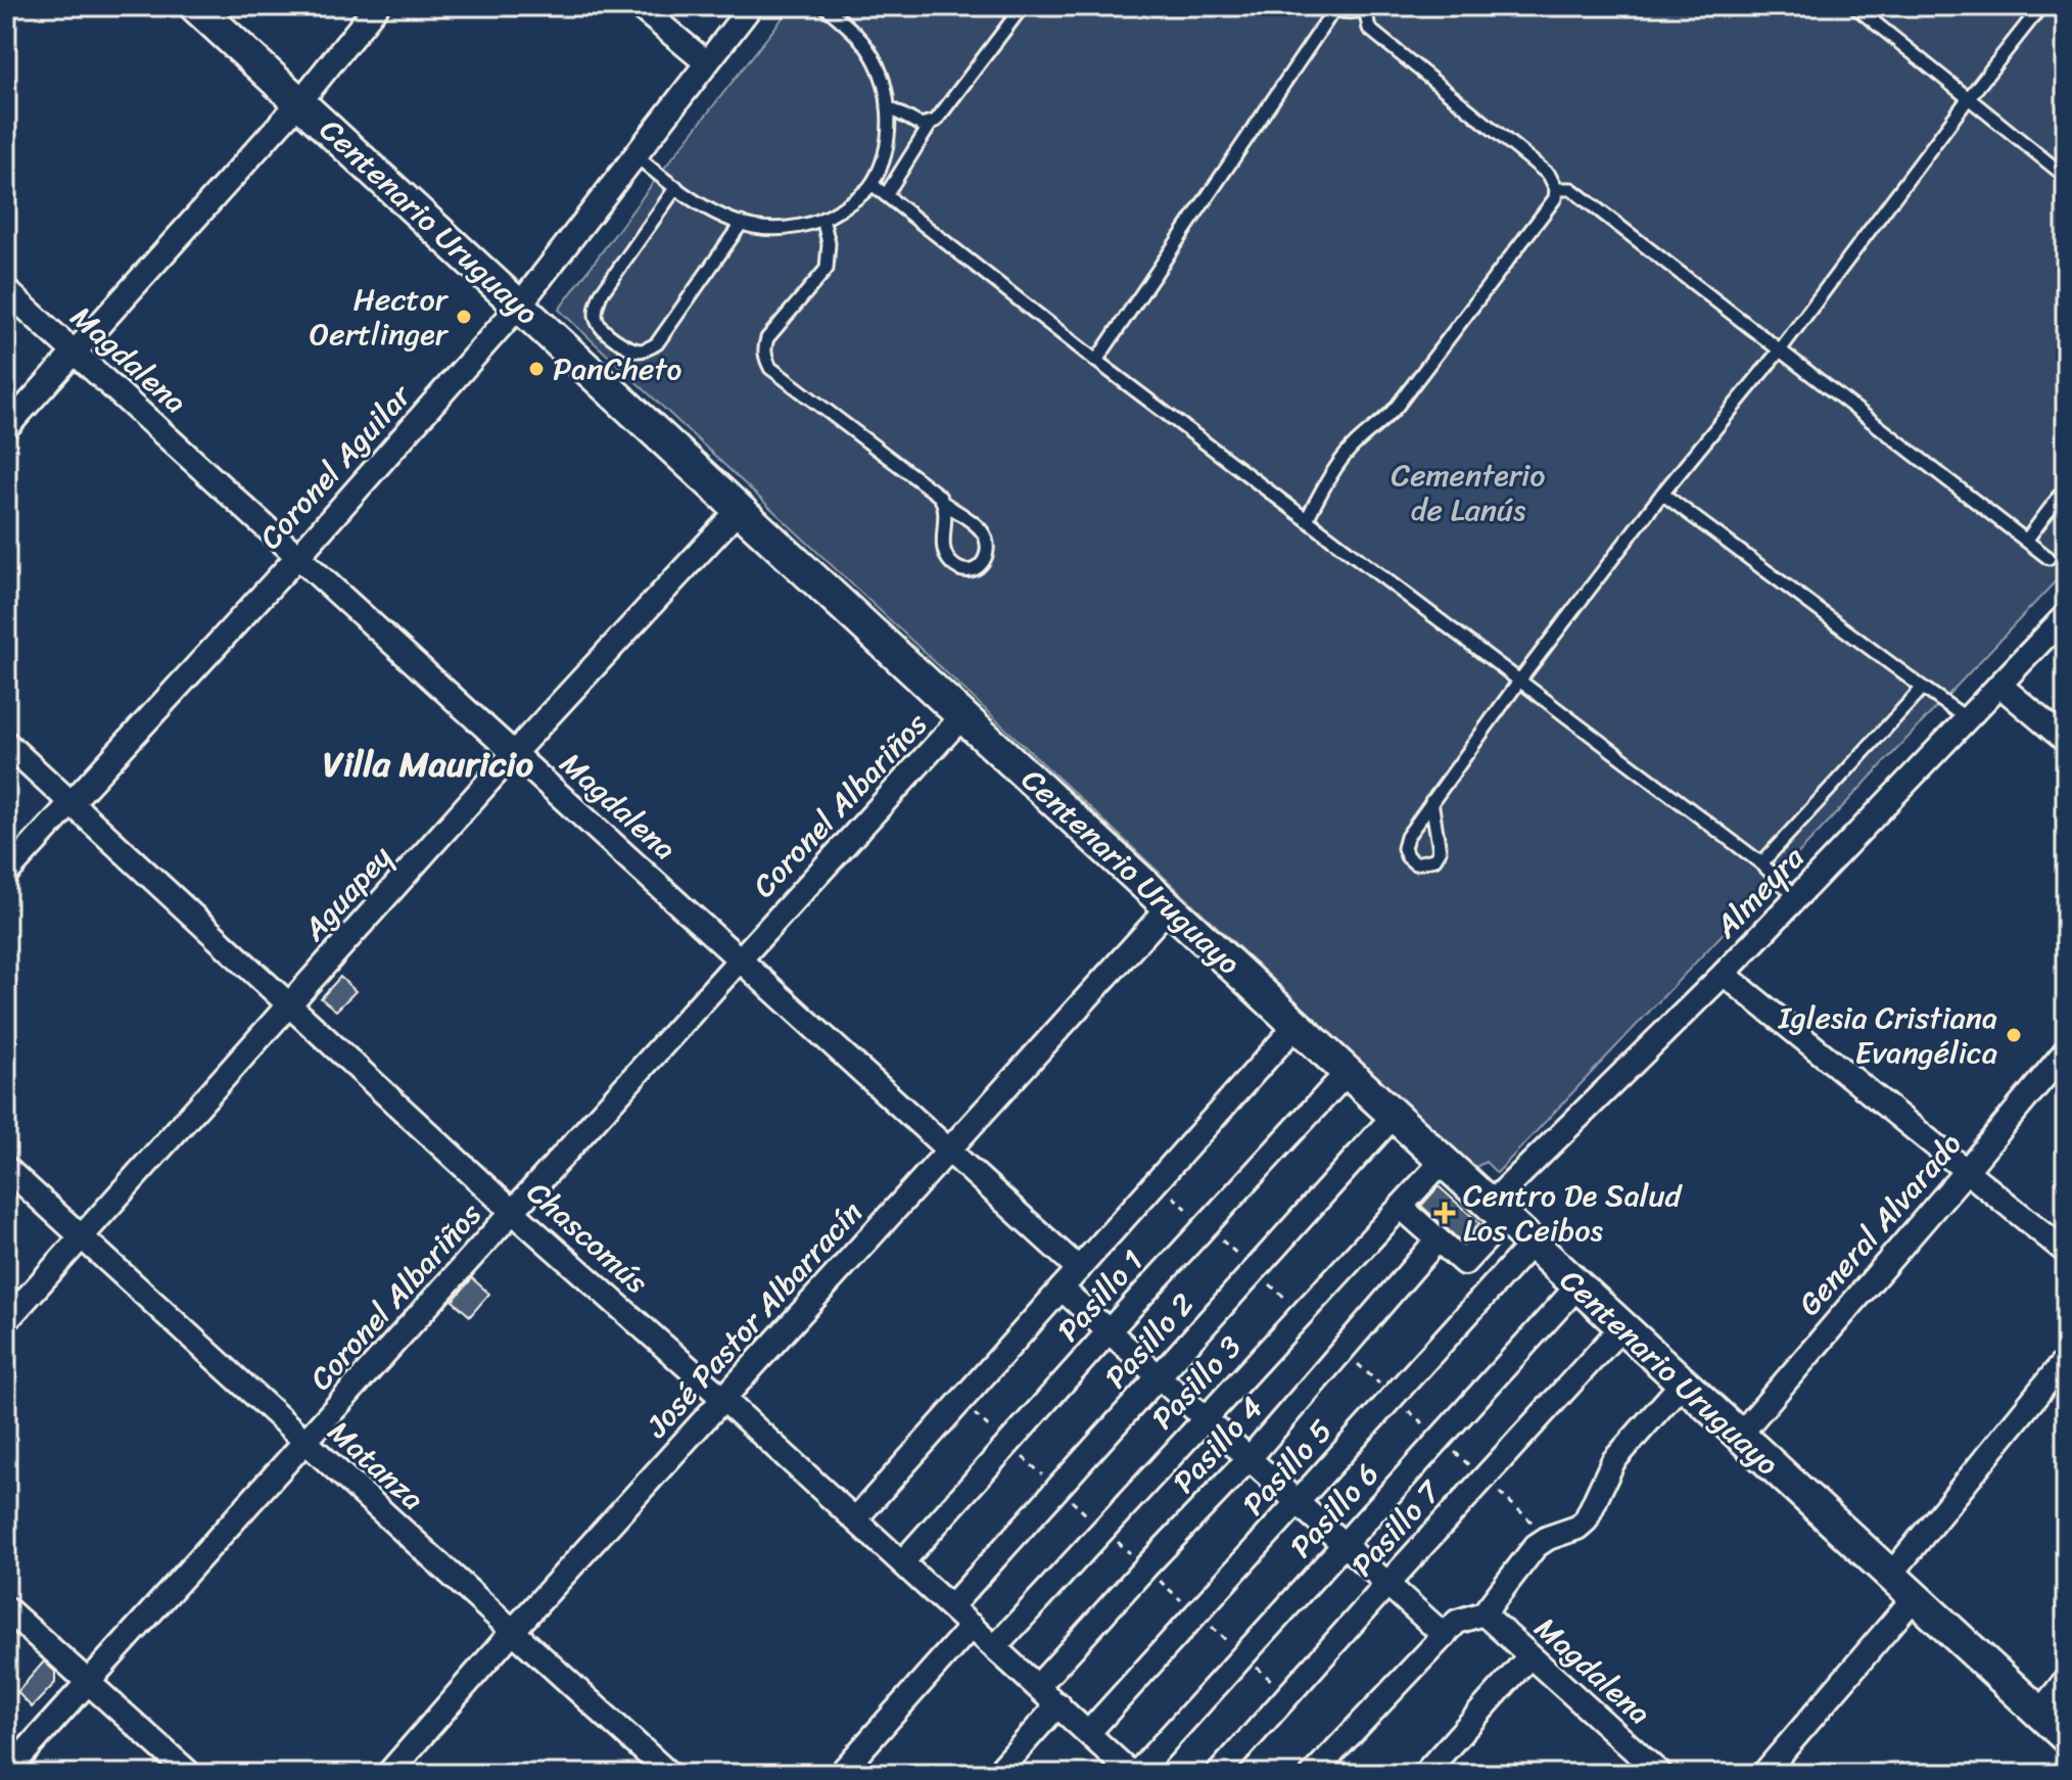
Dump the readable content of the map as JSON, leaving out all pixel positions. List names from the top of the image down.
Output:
{
  "streets": {
    "main road": ["Centenario Uruguayo"],
    "street": [
      "Magdalena",
      "Coronel Aguilar",
      "Coronel Albariños",
      "Almeyra",
      "Aguapey",
      "General Alvarado",
      "Chascomús",
      "Pasillo 1",
      "José Pastor Albarracín",
      "Pasillo 2",
      "Pasillo 3",
      "Pasillo 4",
      "Matanza",
      "Pasillo 5",
      "Pasillo 6",
      "Pasillo 7"
    ]
  },
  "crossings": [
    ["Centenario Uruguayo", "Coronel Aguilar"],
    ["Centenario Uruguayo", "Coronel Albariños"],
    ["Centenario Uruguayo", "Almeyra"],
    ["Centenario Uruguayo", "Aguapey"],
    ["Centenario Uruguayo", "General Alvarado"],
    ["Centenario Uruguayo", "Pasillo 1"],
    ["Centenario Uruguayo", "José Pastor Albarracín"],
    ["Centenario Uruguayo", "Pasillo 2"],
    ["Centenario Uruguayo", "Pasillo 3"],
    ["Centenario Uruguayo", "Pasillo 5"],
    ["Centenario Uruguayo", "Pasillo 6"],
    ["Centenario Uruguayo", "Pasillo 7"],
    ["Magdalena", "Coronel Aguilar"],
    ["Magdalena", "Coronel Albariños"],
    ["Magdalena", "Aguapey"],
    ["Magdalena", "José Pastor Albarracín"],
    ["Coronel Aguilar", "Chascomús"],
    ["Coronel Albariños", "Chascomús"],
    ["Coronel Albariños", "Matanza"],
    ["Almeyra", "Pasillo 4"],
    ["Aguapey", "Chascomús"],
    ["Aguapey", "Matanza"],
    ["Chascomús", "Pasillo 1"],
    ["Chascomús", "José Pastor Albarracín"],
    ["Chascomús", "Pasillo 2"],
    ["Chascomús", "Pasillo 3"],
    ["Chascomús", "Pasillo 4"],
    ["Chascomús", "Pasillo 5"],
    ["Chascomús", "Pasillo 6"],
    ["José Pastor Albarracín", "Matanza"]
  ],
  "districts": ["Villa Mauricio"],
  "parks": ["Cementerio de Lanús"],
  "places": {
    "other": ["Hector Oertlinger", "PanCheto", "Iglesia Cristiana Evangélica"],
    "health": ["Centro De Salud Los Ceibos"]
  }
}
